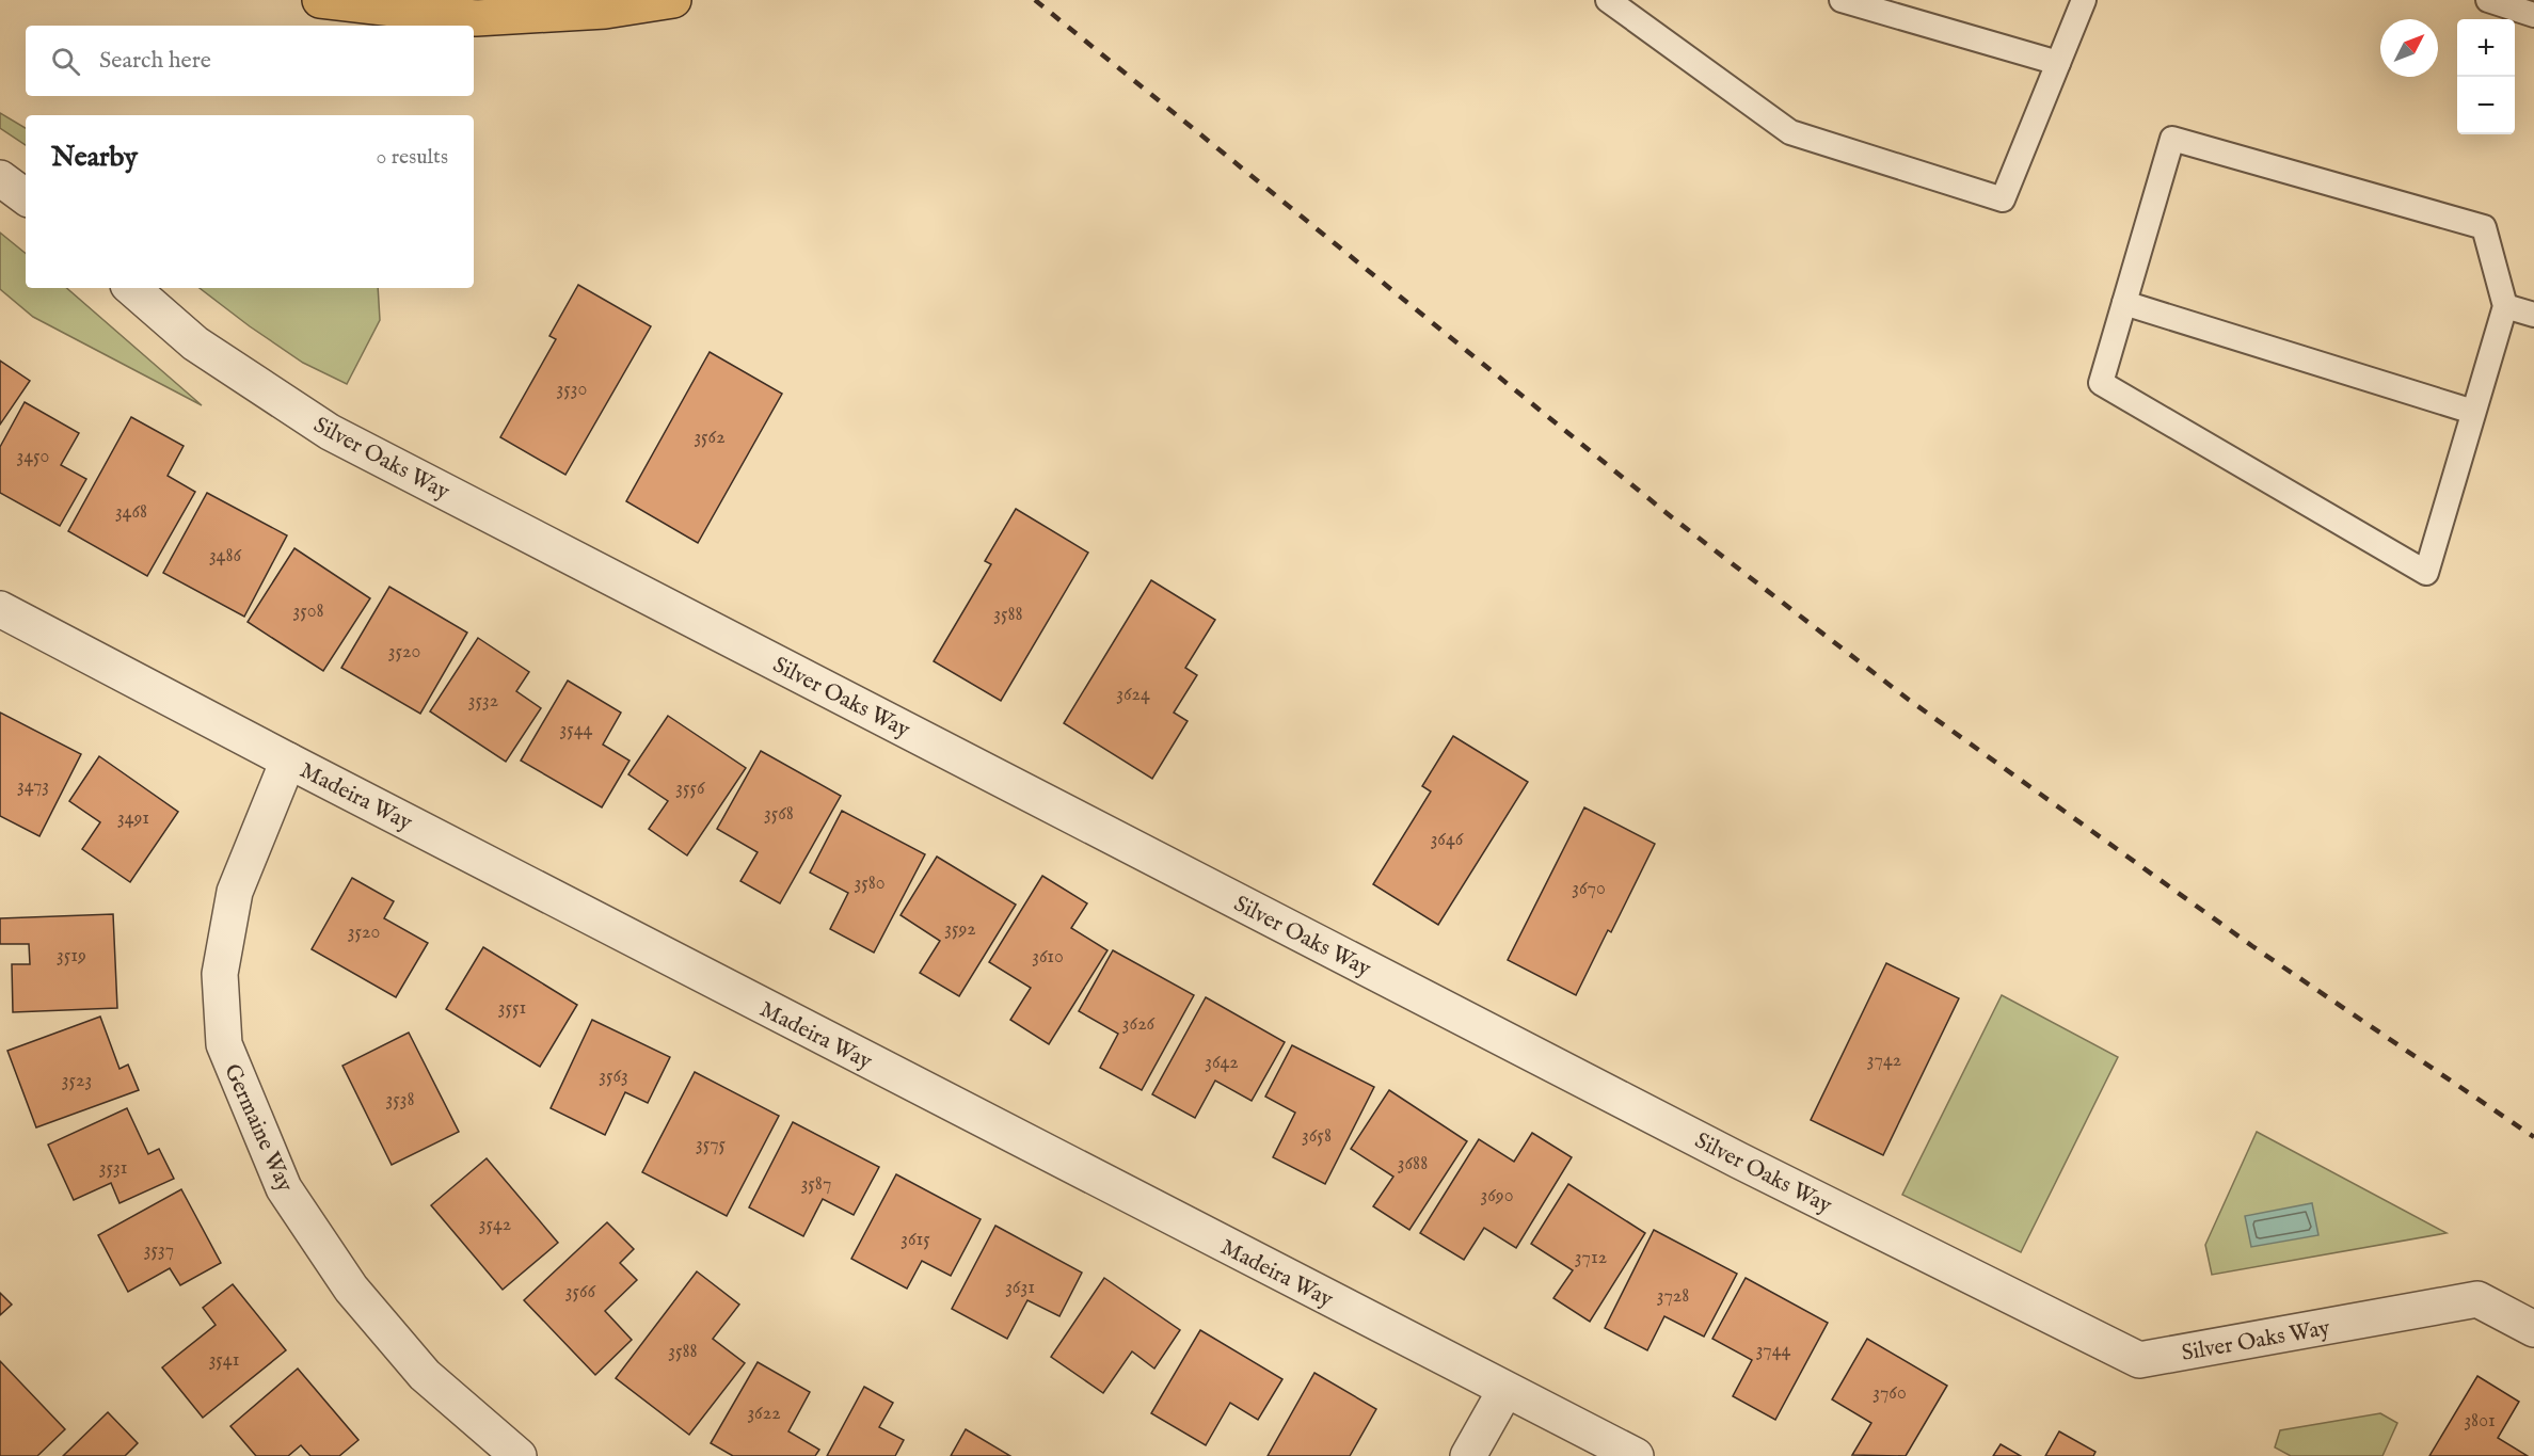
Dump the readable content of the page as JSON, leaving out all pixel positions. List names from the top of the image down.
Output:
{
  "streets": {
    "street": ["Silver Oaks Way", "Madeira Way", "Germaine Way"]
  },
  "crossings": [
    ["Madeira Way", "Germaine Way"]
  ],
  "house_numbers": [
    "3530",
    "3562",
    "3450",
    "3468",
    "3486",
    "3508",
    "3588",
    "3520",
    "3624",
    "3532",
    "3544",
    "3473",
    "3556",
    "3568",
    "3491",
    "3646",
    "3580",
    "3670",
    "3592",
    "3520",
    "3519",
    "3610",
    "3551",
    "3626",
    "3742",
    "3642",
    "3563",
    "3523",
    "3538",
    "3658",
    "3575",
    "3688",
    "3531",
    "3587",
    "3690",
    "3542",
    "3615",
    "3537",
    "3712",
    "3631",
    "3566",
    "3728",
    "3744",
    "3588",
    "3541",
    "3760",
    "3622",
    "3801"
  ],
  "north": "top right",
  "page": {
    "map_buttons": ["+", "−"],
    "search": "Search here",
    "heading": ["Nearby", "0 results"]
  }
}
